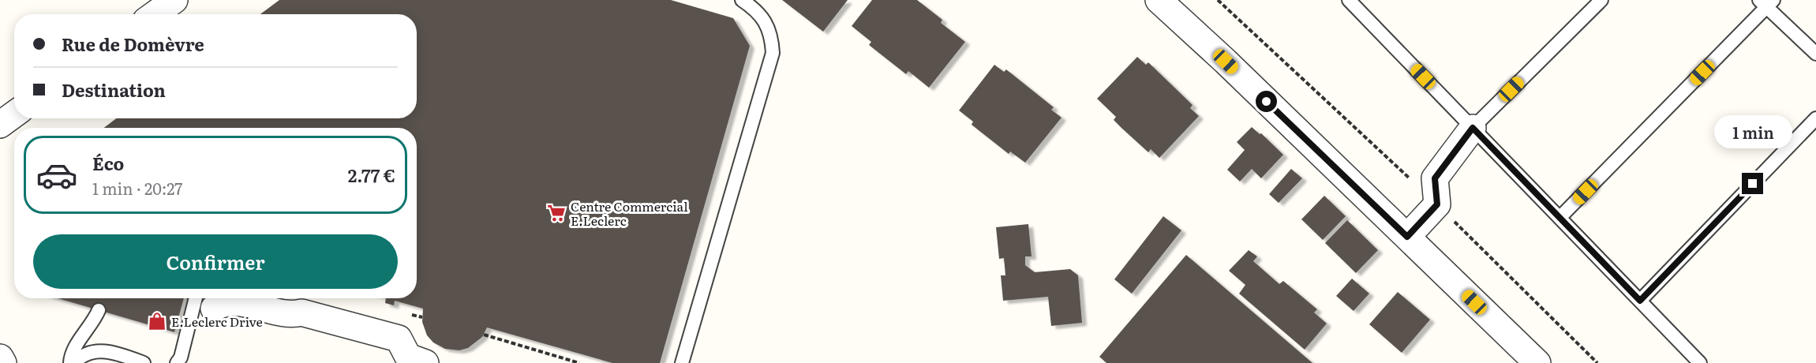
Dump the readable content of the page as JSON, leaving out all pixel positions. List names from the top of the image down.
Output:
{
  "places": {
    "supermarket": ["Centre Commercial E.Leclerc"],
    "shop": ["E.Leclerc Drive"]
  },
  "page": {
    "banner": ["Rue de Domèvre", "Destination"],
    "bubble": "1 min",
    "list": [
      {
        "name": "Éco",
        "note": "1 min · 20:27",
        "value": "2.77 €"
      }
    ],
    "buttons": "Confirmer"
  }
}
